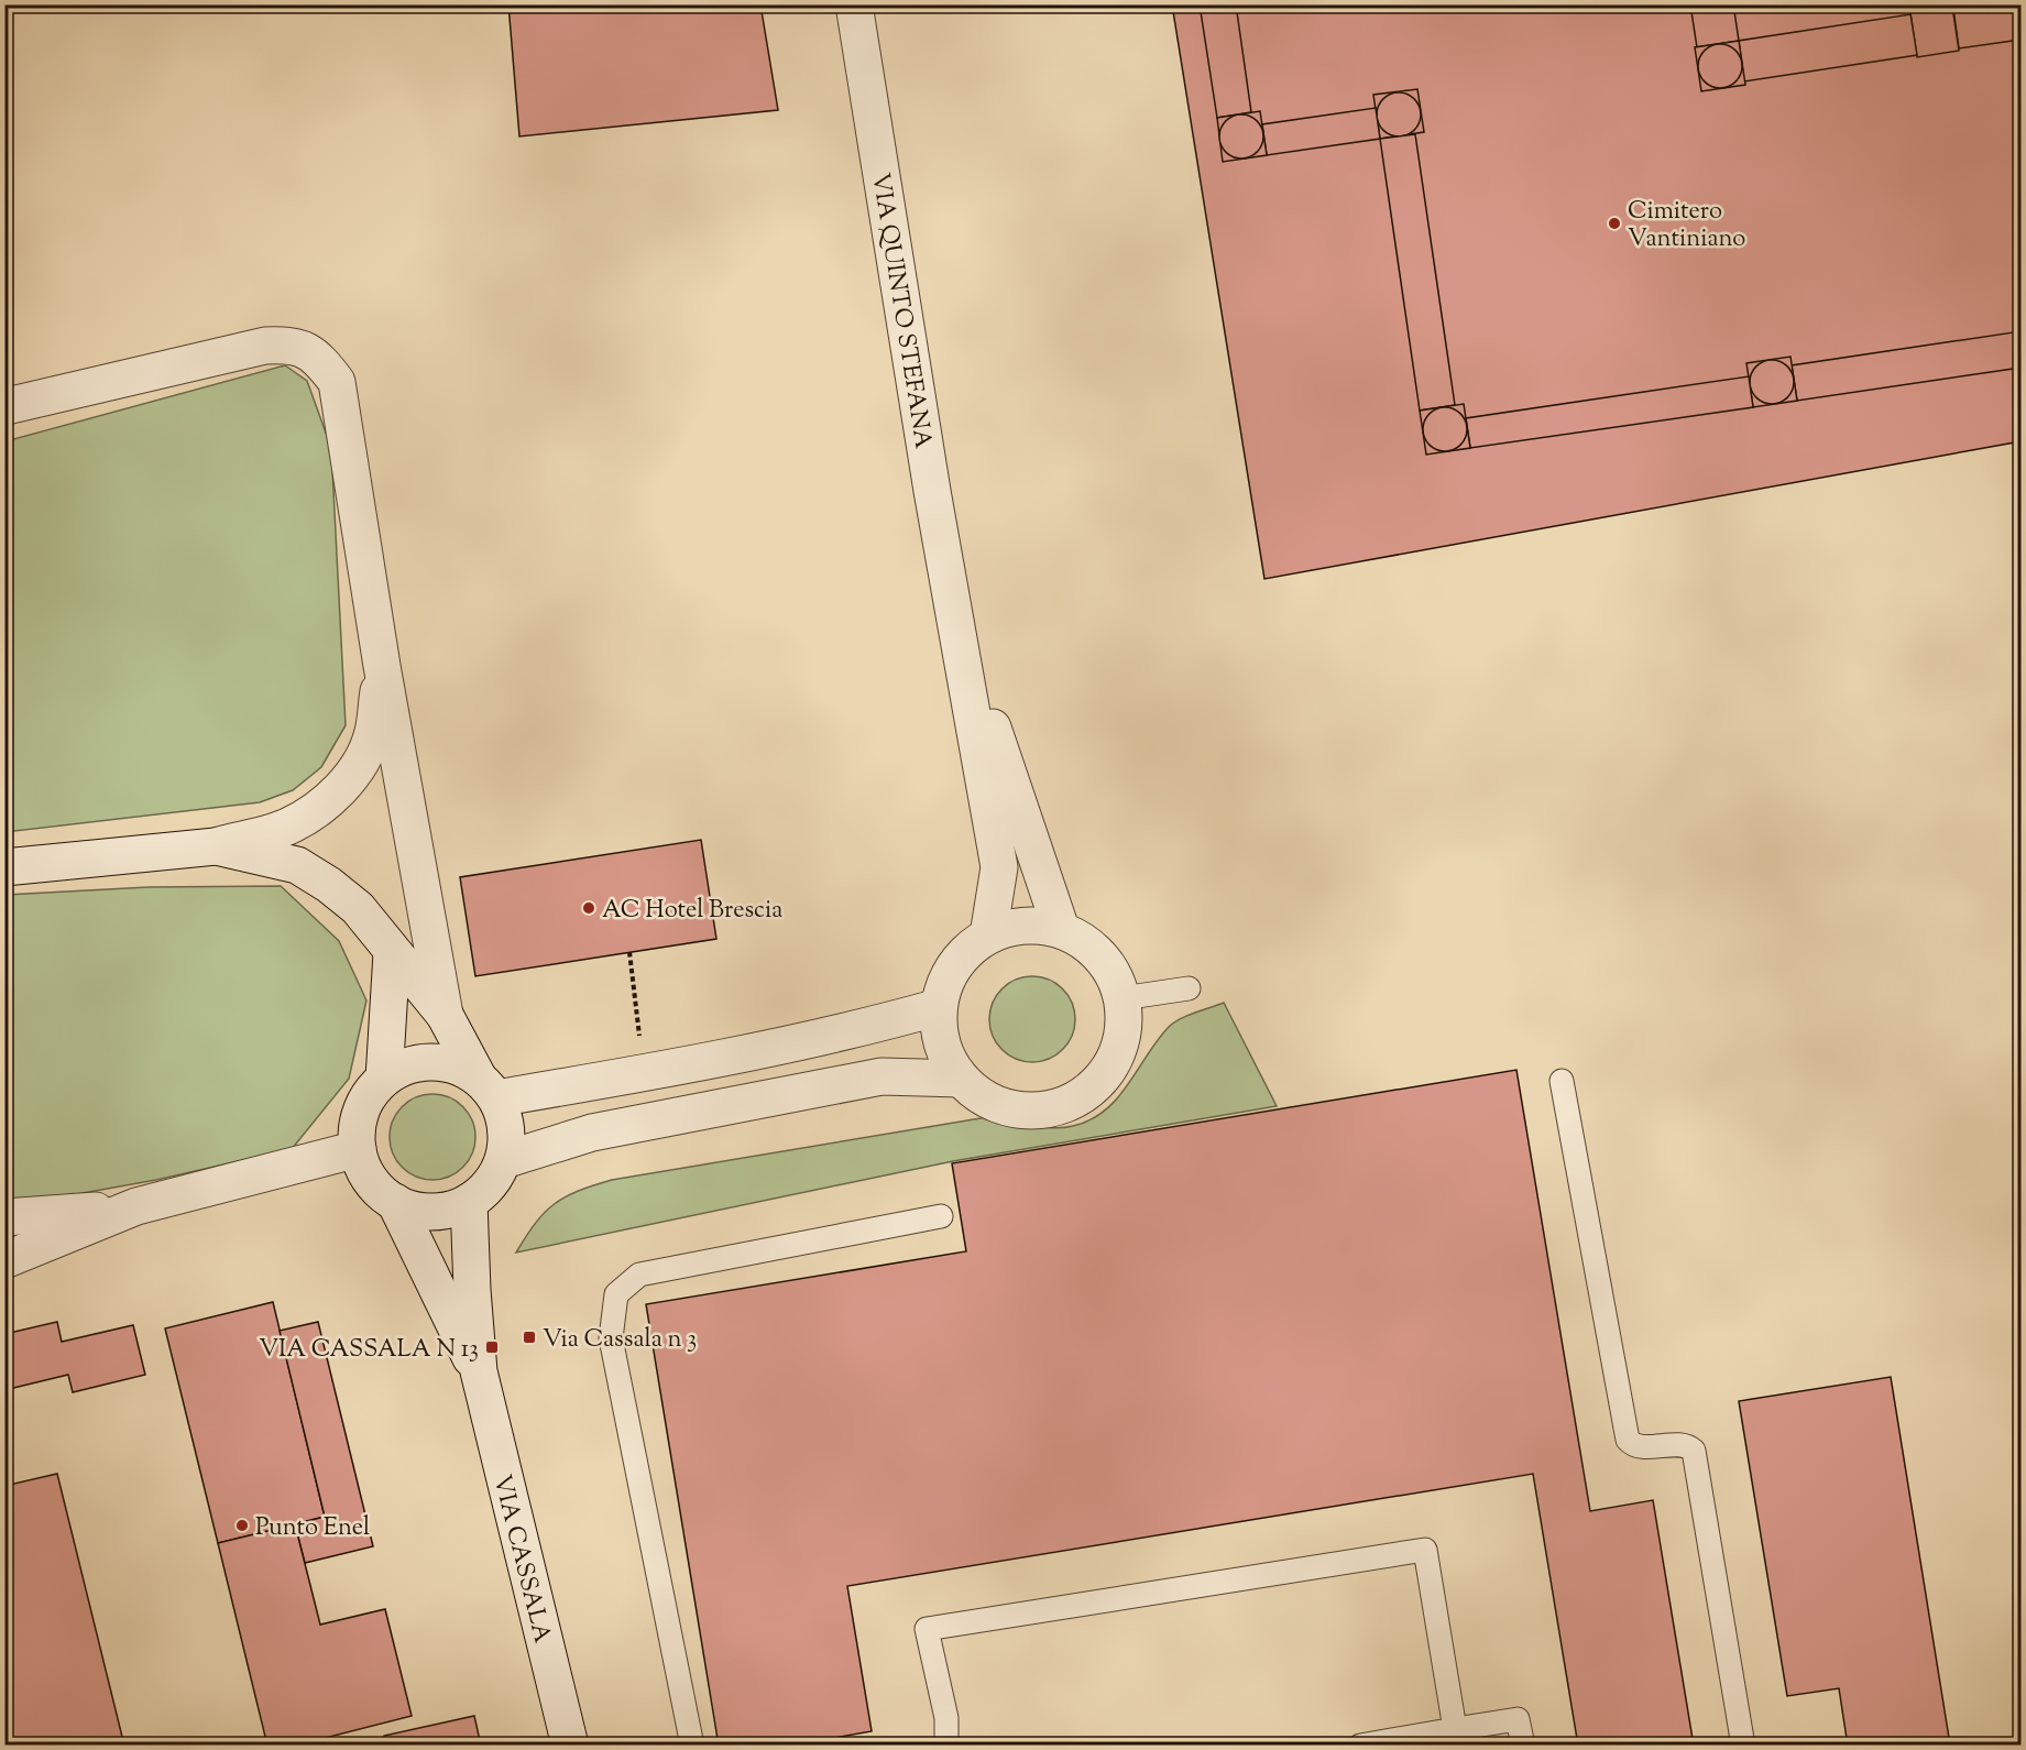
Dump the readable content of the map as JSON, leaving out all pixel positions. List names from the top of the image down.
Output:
{
  "streets": {
    "street": ["VIA QUINTO STEFANA", "VIA CASSALA"]
  },
  "places": {
    "other": ["Cimitero Vantiniano", "AC Hotel Brescia", "Punto Enel"],
    "transit": ["Via Cassala n 3", "VIA CASSALA N 13"]
  }
}
